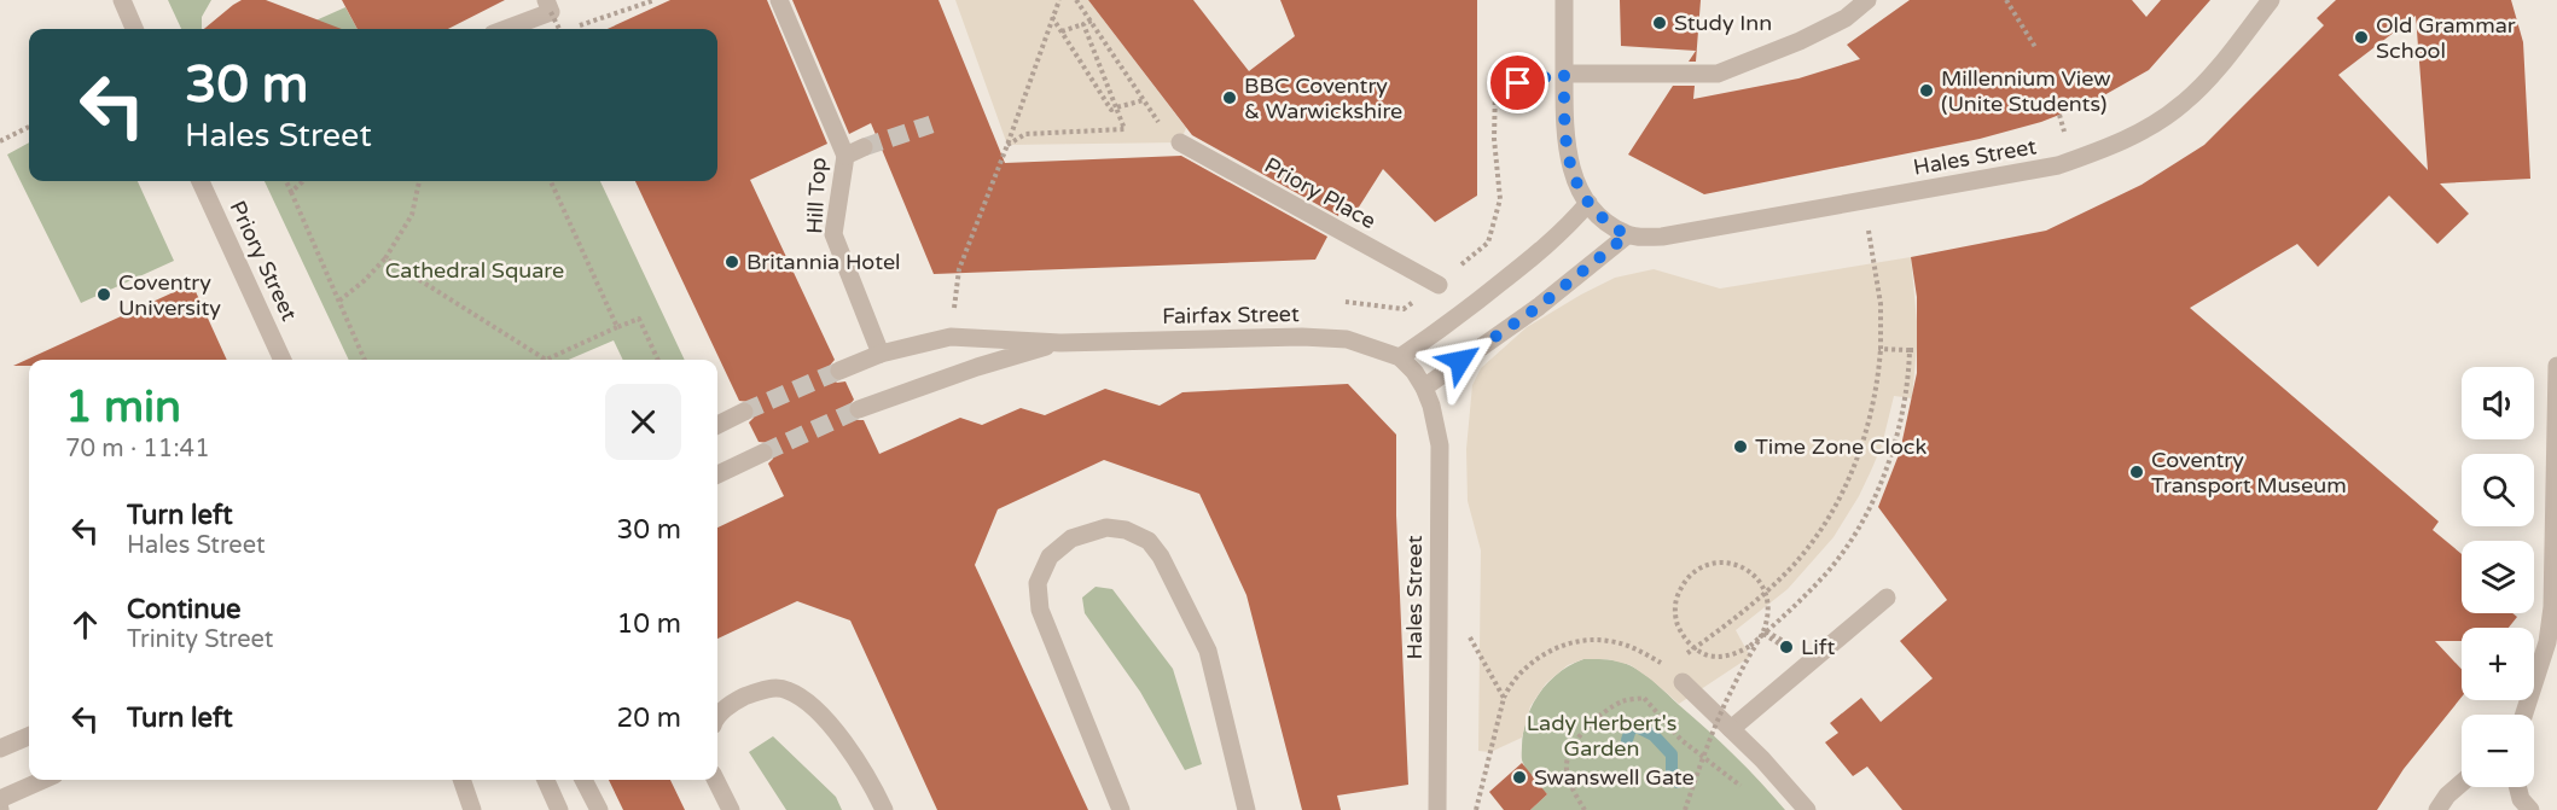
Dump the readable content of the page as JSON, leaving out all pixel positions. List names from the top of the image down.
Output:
{
  "streets": {
    "street": [
      "Hales Street",
      "Priory Place",
      "Hill Top",
      "Priory Street",
      "Fairfax Street"
    ]
  },
  "crossings": [
    ["Hales Street", "Fairfax Street"],
    ["Hill Top", "Fairfax Street"]
  ],
  "parks": ["Cathedral Square", "Lady Herbert's Garden"],
  "places": [
    "Study Inn",
    "Old Grammar School",
    "Millennium View (Unite Students)",
    "BBC Coventry & Warwickshire",
    "Britannia Hotel",
    "Coventry University",
    "Time Zone Clock",
    "Coventry Transport Museum",
    "Lift",
    "Swanswell Gate"
  ],
  "page": {
    "turn": ["30 m", "Hales Street"],
    "heading": ["1 min", "70 m · 11:41"],
    "map_buttons": ["+", "−"],
    "list": [
      {
        "name": "Turn left",
        "note": "Hales Street",
        "value": "30 m"
      },
      {
        "name": "Continue",
        "note": "Trinity Street",
        "value": "10 m"
      },
      {
        "name": "Turn left",
        "value": "20 m"
      }
    ]
  }
}
